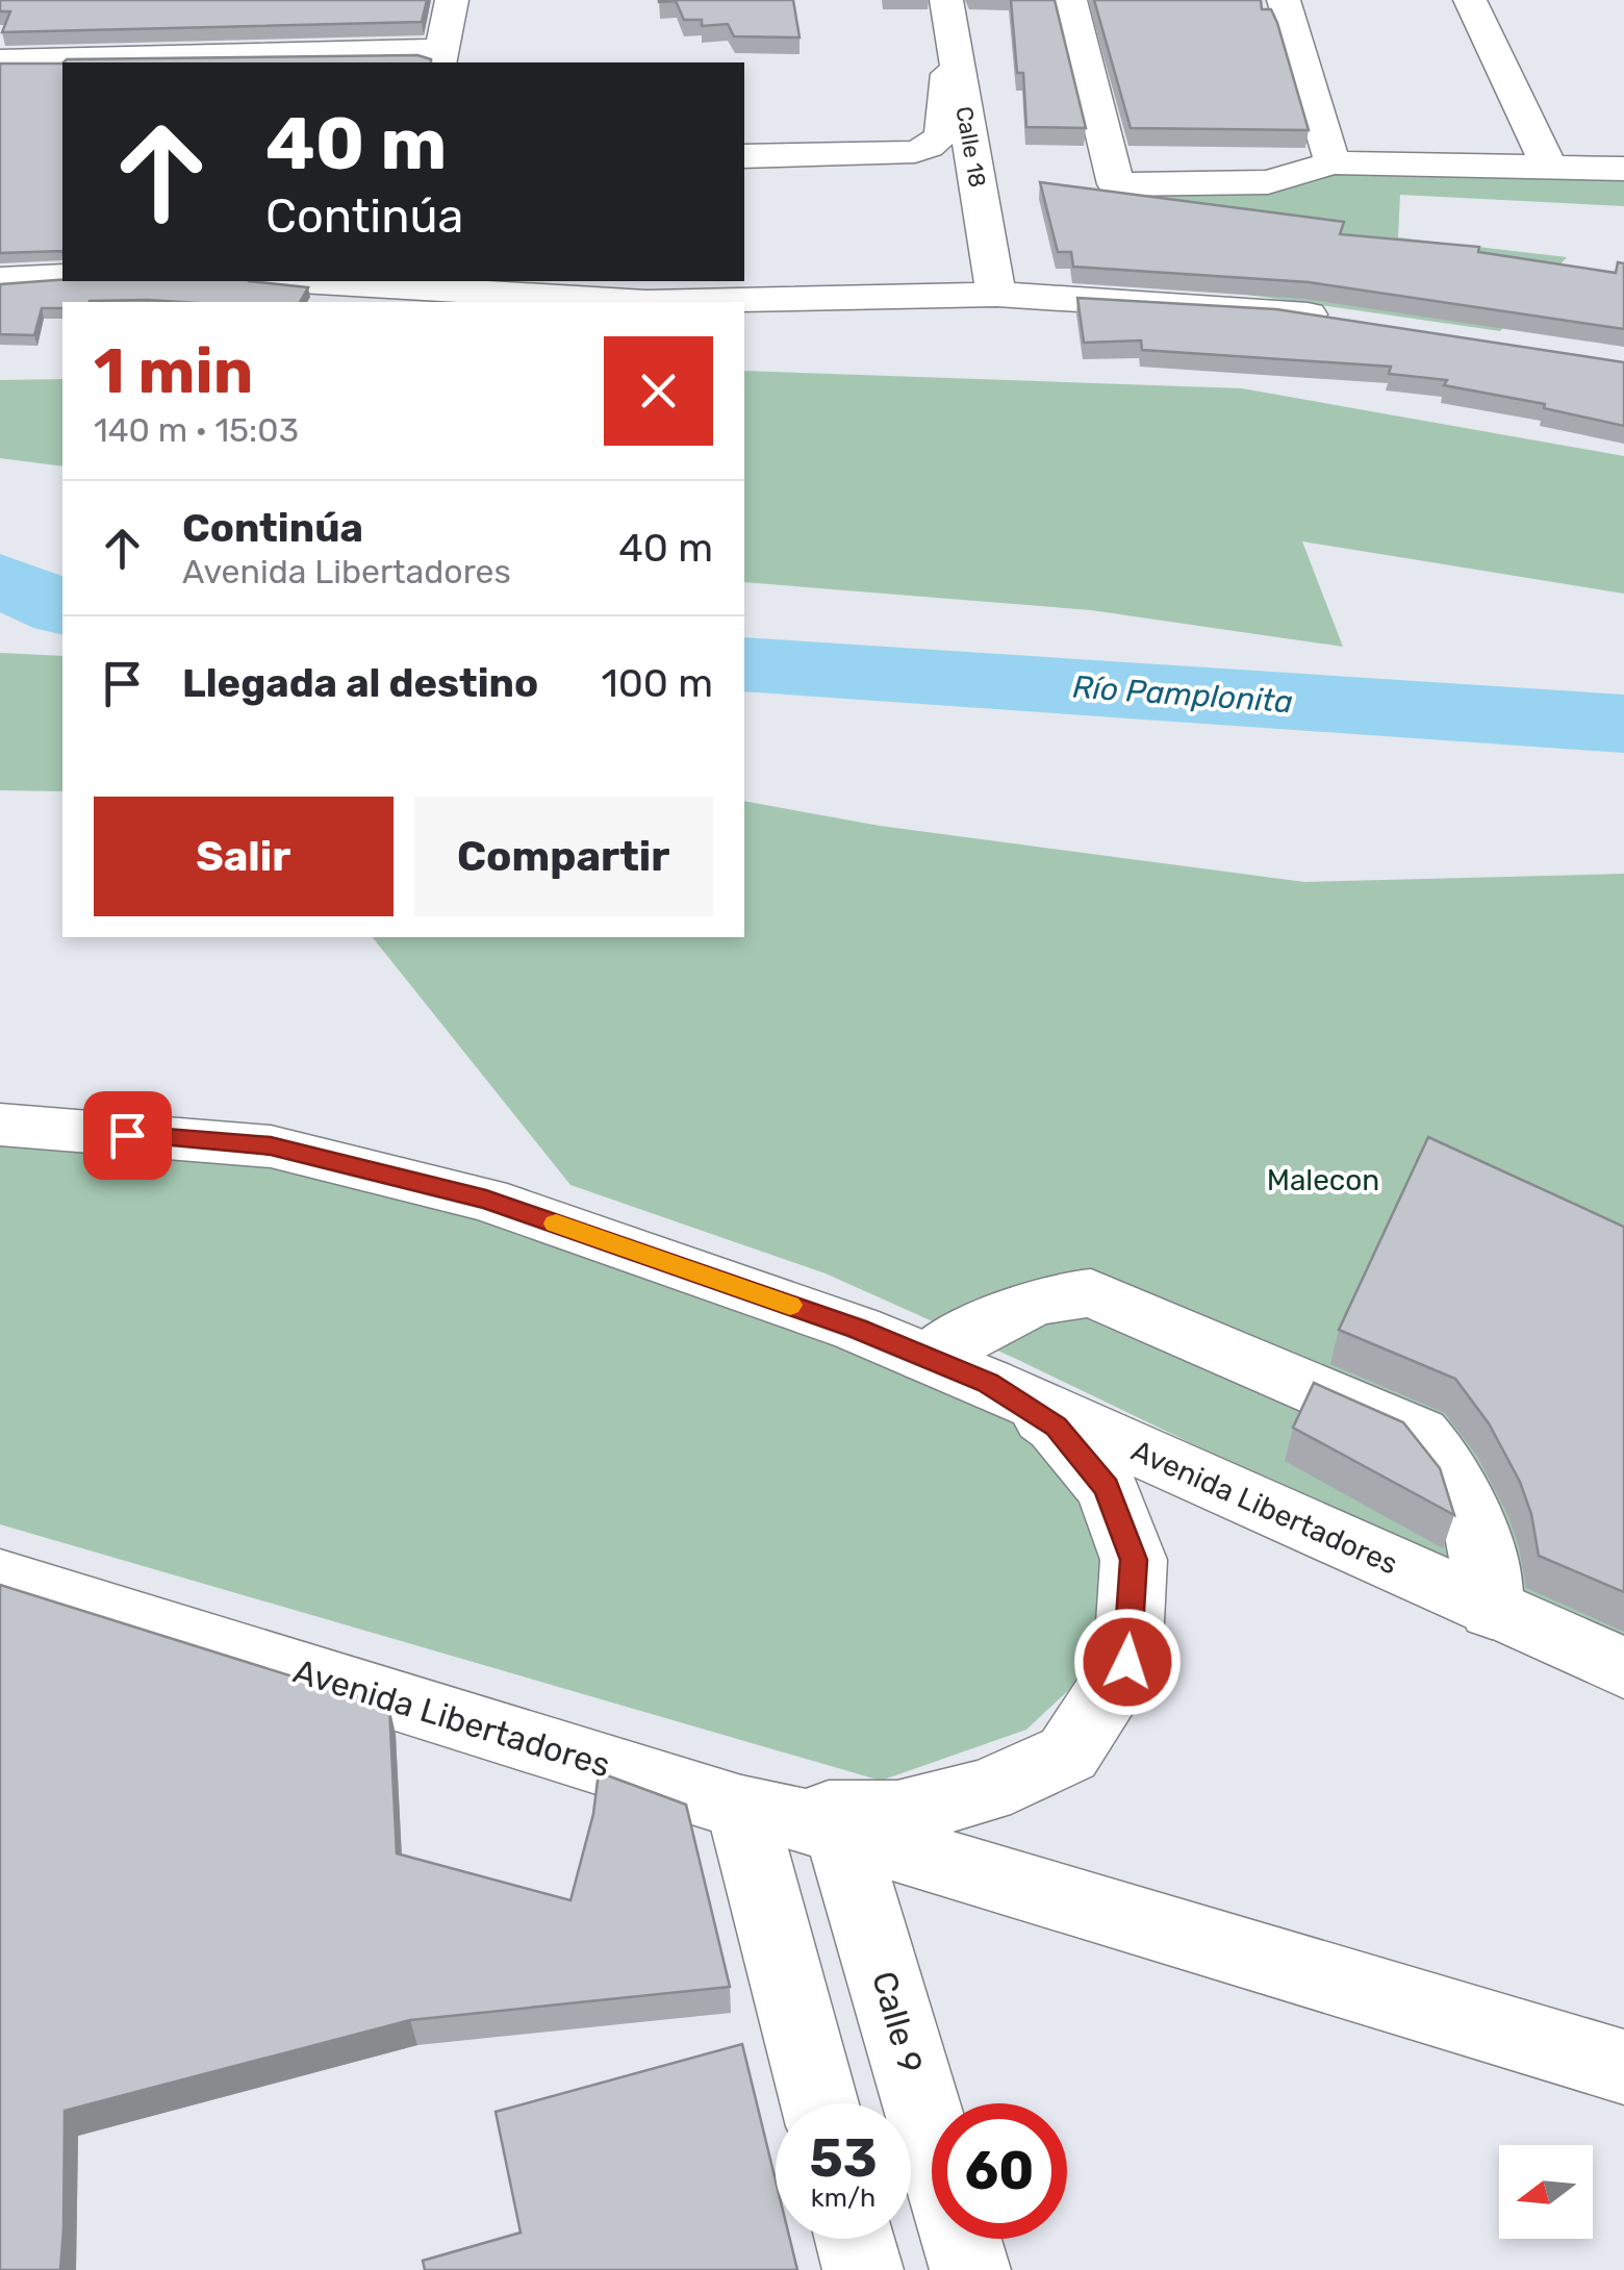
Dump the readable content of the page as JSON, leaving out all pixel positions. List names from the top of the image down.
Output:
{
  "streets": {
    "street": ["Calle 18", "Avenida Libertadores", "Calle 9"]
  },
  "crossings": [
    ["Avenida Libertadores", "Calle 9"]
  ],
  "water": ["Río Pamplonita"],
  "parks": ["Malecon"],
  "north": "left",
  "page": {
    "turn": ["40 m", "Continúa"],
    "heading": ["1 min", "140 m · 15:03"],
    "list": [
      {
        "name": "Continúa",
        "note": "Avenida Libertadores",
        "value": "40 m"
      },
      {
        "name": "Llegada al destino",
        "value": "100 m"
      }
    ],
    "buttons": ["Salir", "Compartir"],
    "speed": "53 km/h",
    "limit": "60"
  }
}
